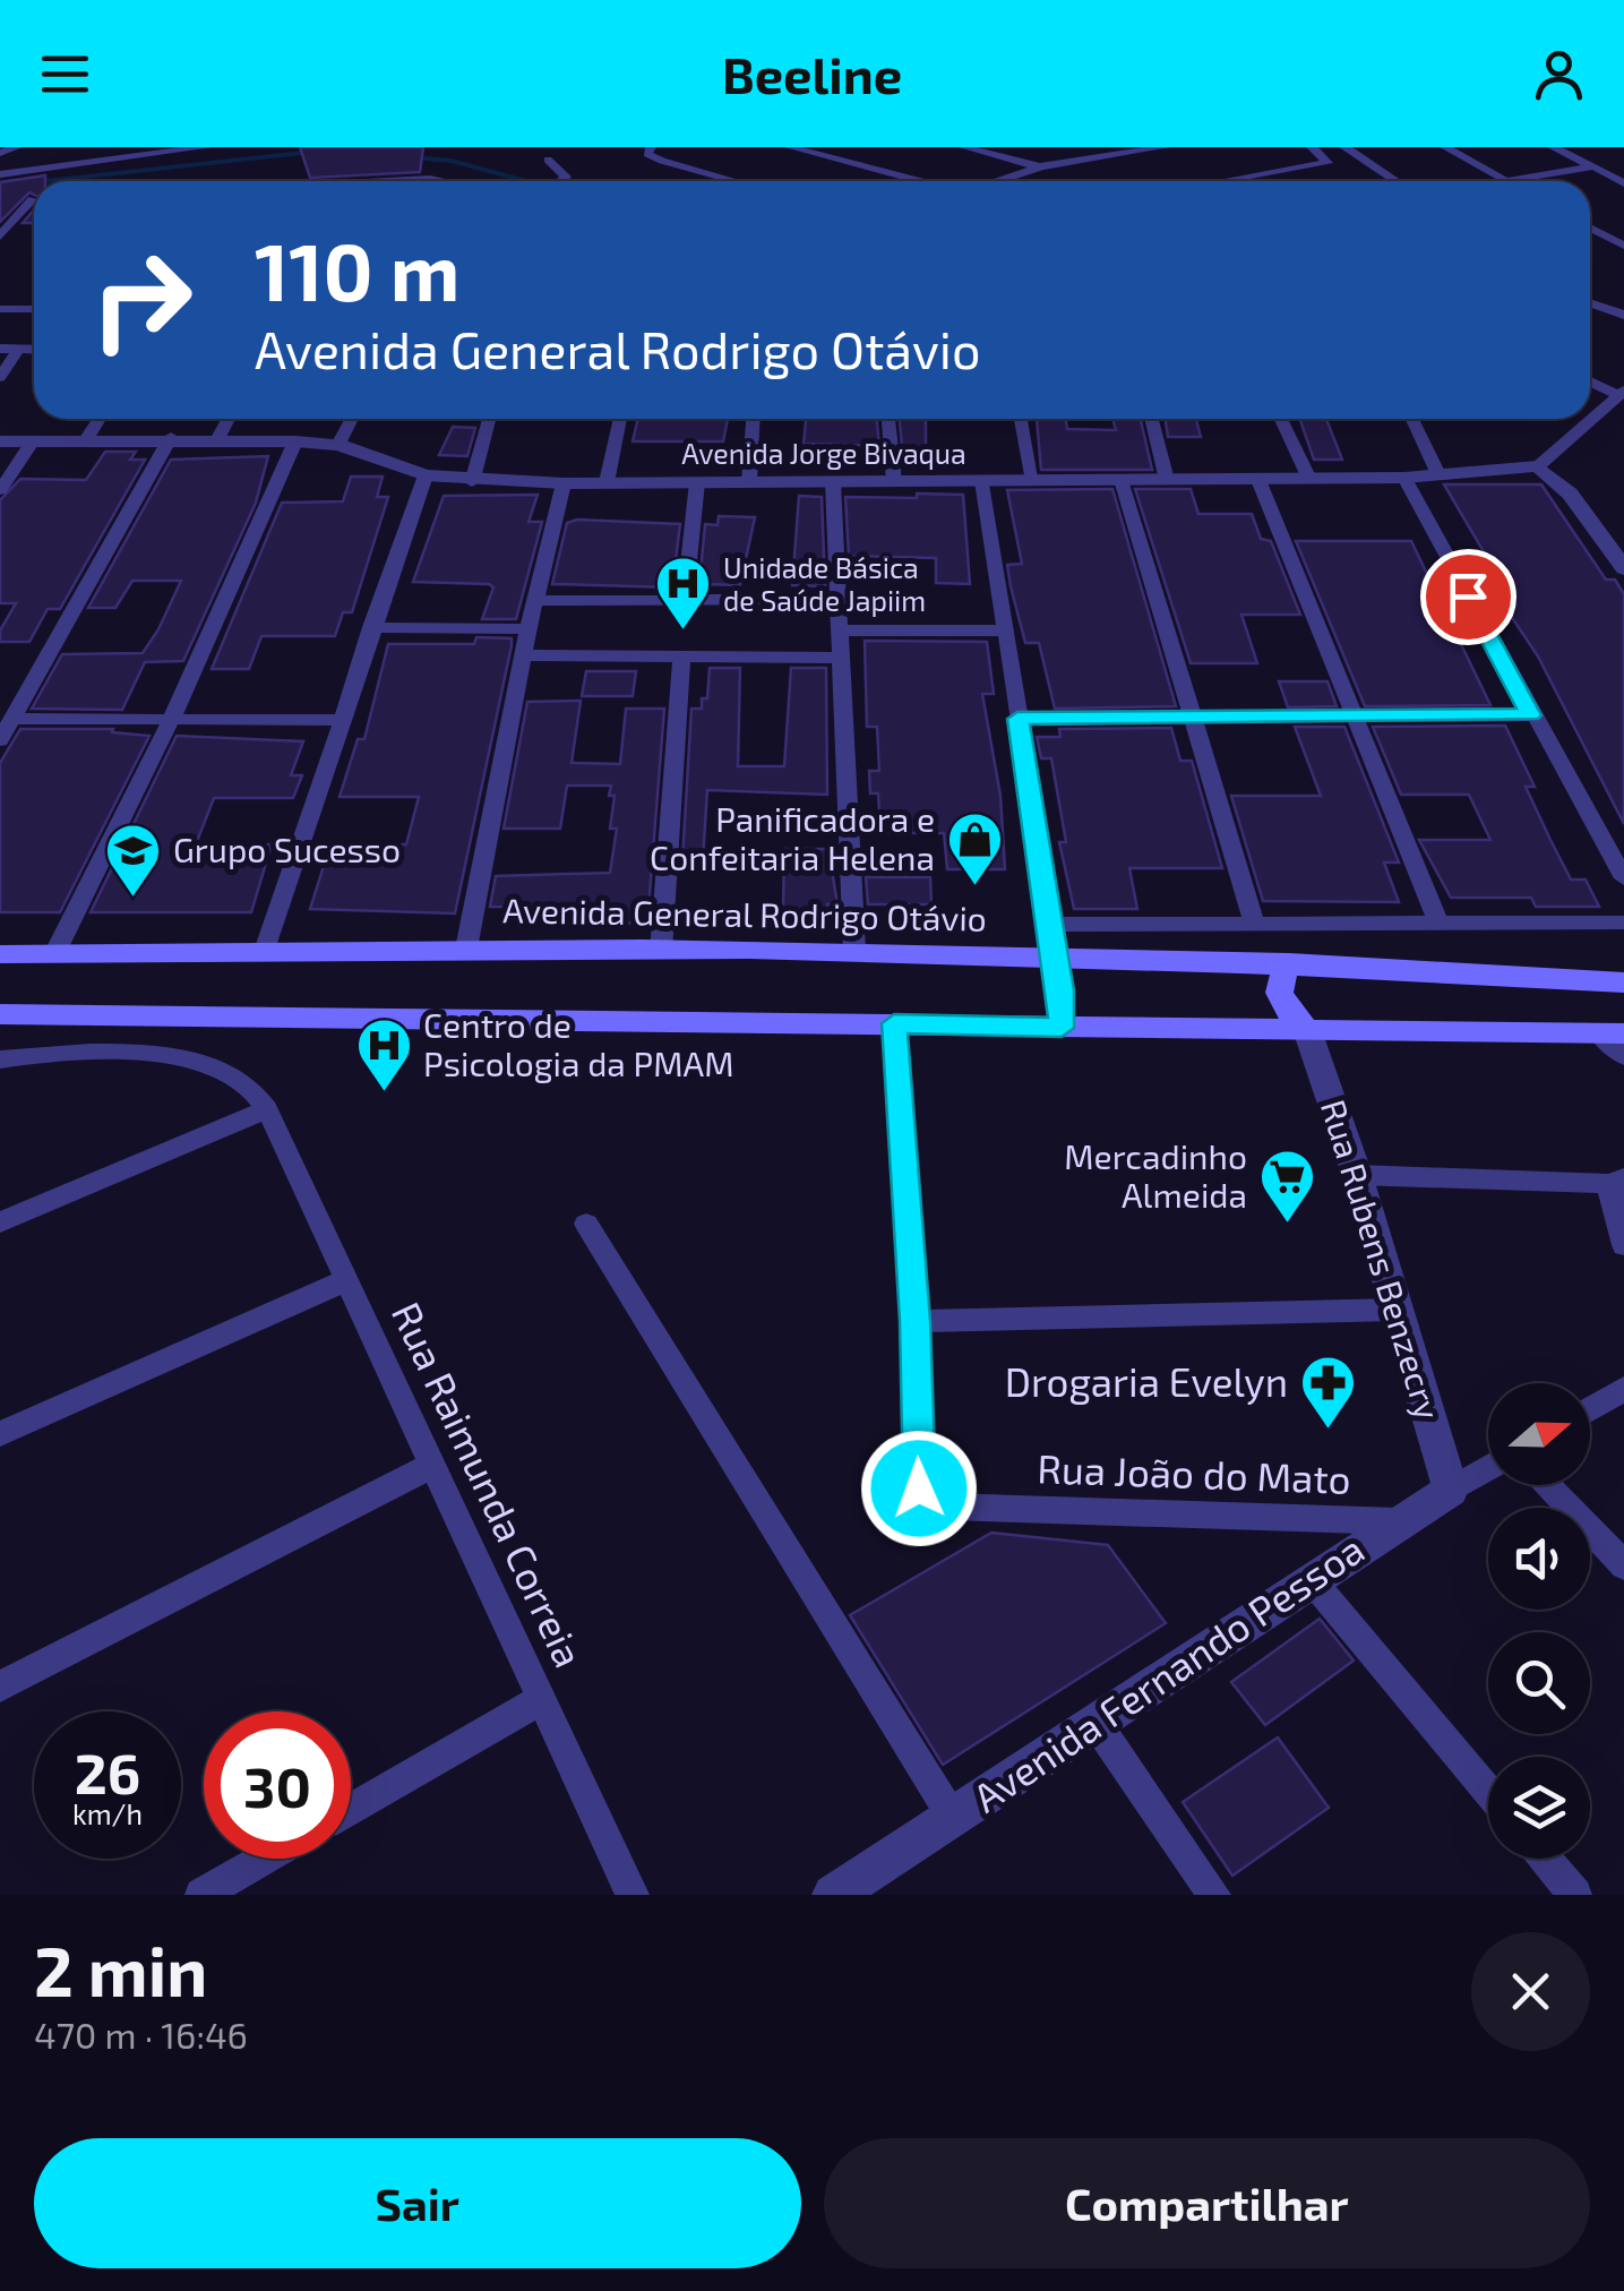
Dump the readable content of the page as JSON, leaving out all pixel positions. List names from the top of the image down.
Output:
{
  "streets": {
    "main road": ["Avenida General Rodrigo Otávio"],
    "street": [
      "Avenida Jorge Bivaqua",
      "Rua Rubens Benzecry",
      "Rua João do Mato",
      "Rua Raimunda Correia",
      "Avenida Fernando Pessoa"
    ]
  },
  "crossings": [
    ["Rua Rubens Benzecry", "Avenida Fernando Pessoa"],
    ["Rua João do Mato", "Avenida Fernando Pessoa"]
  ],
  "places": {
    "hospital": ["Unidade Básica de Saúde Japiim", "Centro de Psicologia da PMAM"],
    "shop": ["Panificadora e Confeitaria Helena"],
    "school or university": ["Grupo Sucesso"],
    "supermarket": ["Mercadinho Almeida"],
    "pharmacy": ["Drogaria Evelyn"]
  },
  "north": "right",
  "page": {
    "header": "Beeline",
    "turn": ["110 m", "Avenida General Rodrigo Otávio"],
    "speed": "26 km/h",
    "limit": "30",
    "heading": ["2 min", "470 m · 16:46"],
    "buttons": ["Sair", "Compartilhar"]
  }
}
